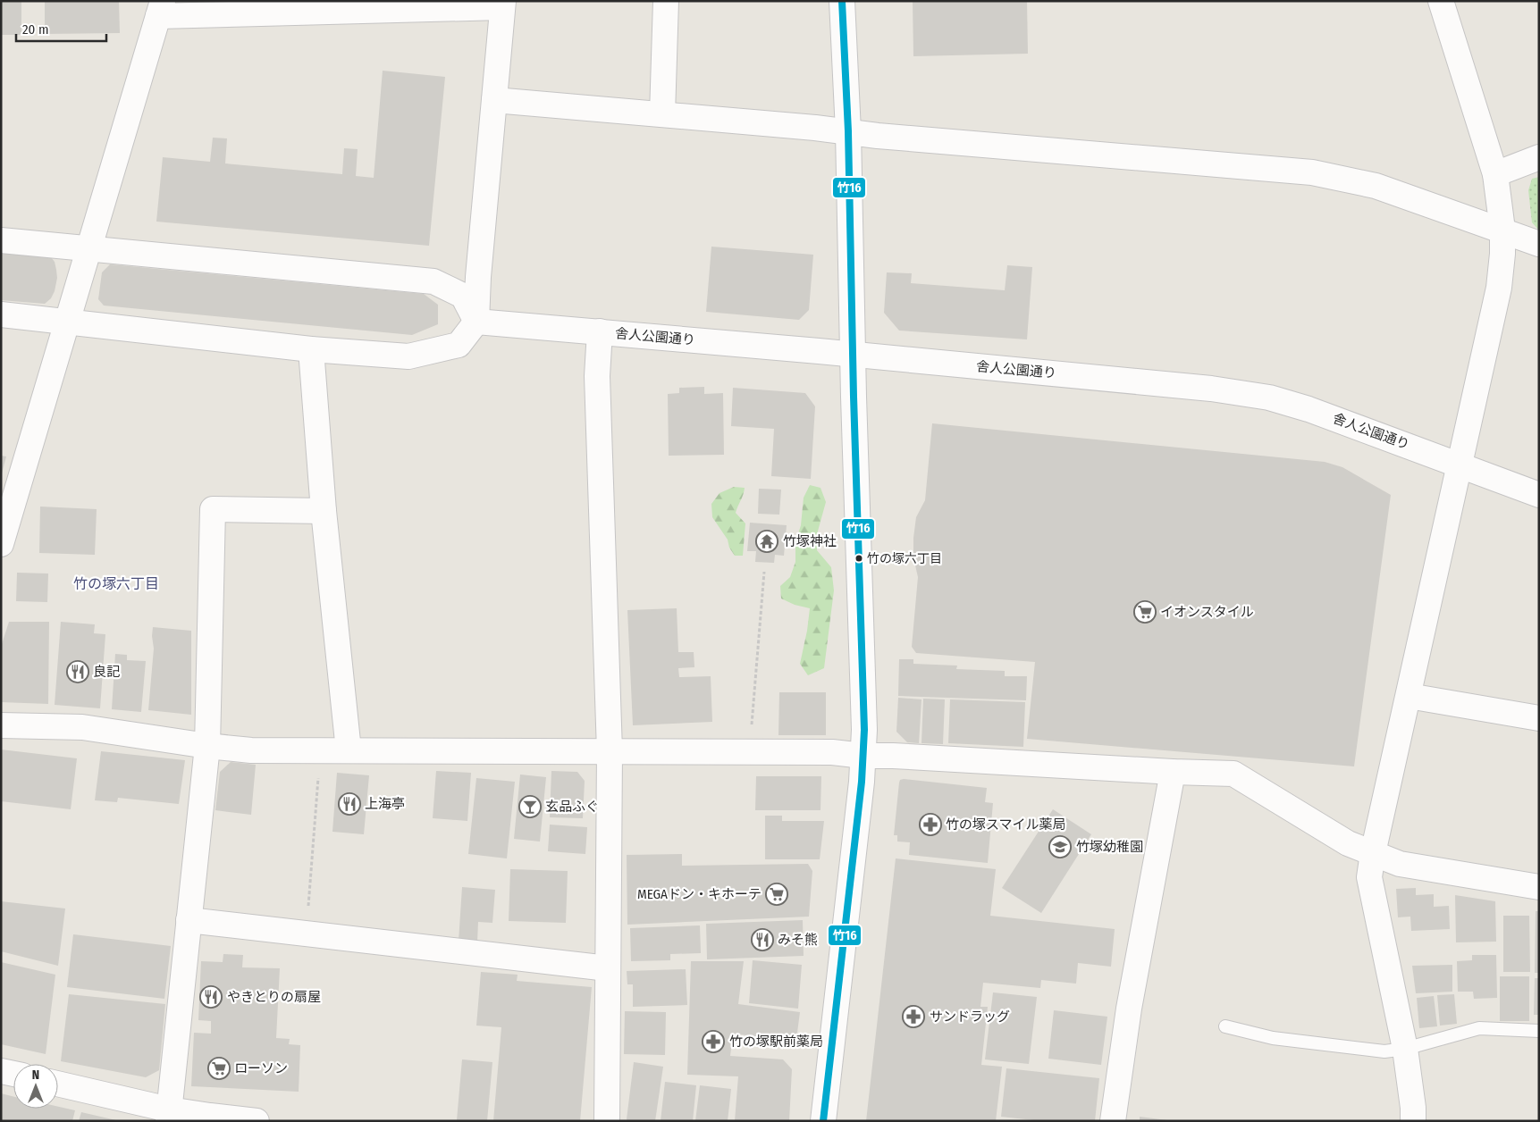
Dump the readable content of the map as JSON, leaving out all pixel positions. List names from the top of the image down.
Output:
{
  "streets": {
    "street": ["舎人公園通り"]
  },
  "districts": ["竹の塚六丁目"],
  "places": {
    "temple": ["竹塚神社"],
    "other": ["竹の塚六丁目"],
    "supermarket": ["イオンスタイル", "MEGAドン・キホーテ", "ローソン"],
    "restaurant": [
      "良記",
      "上海亭",
      "みそ熊",
      "やきとりの扇屋"
    ],
    "bar": ["玄品ふぐ"],
    "pharmacy": ["竹の塚スマイル薬局", "サンドラッグ", "竹の塚駅前薬局"],
    "school or university": ["竹塚幼稚園"]
  },
  "lines": ["transit line 竹16"],
  "scale_bar": "20 m",
  "north": "top"
}
